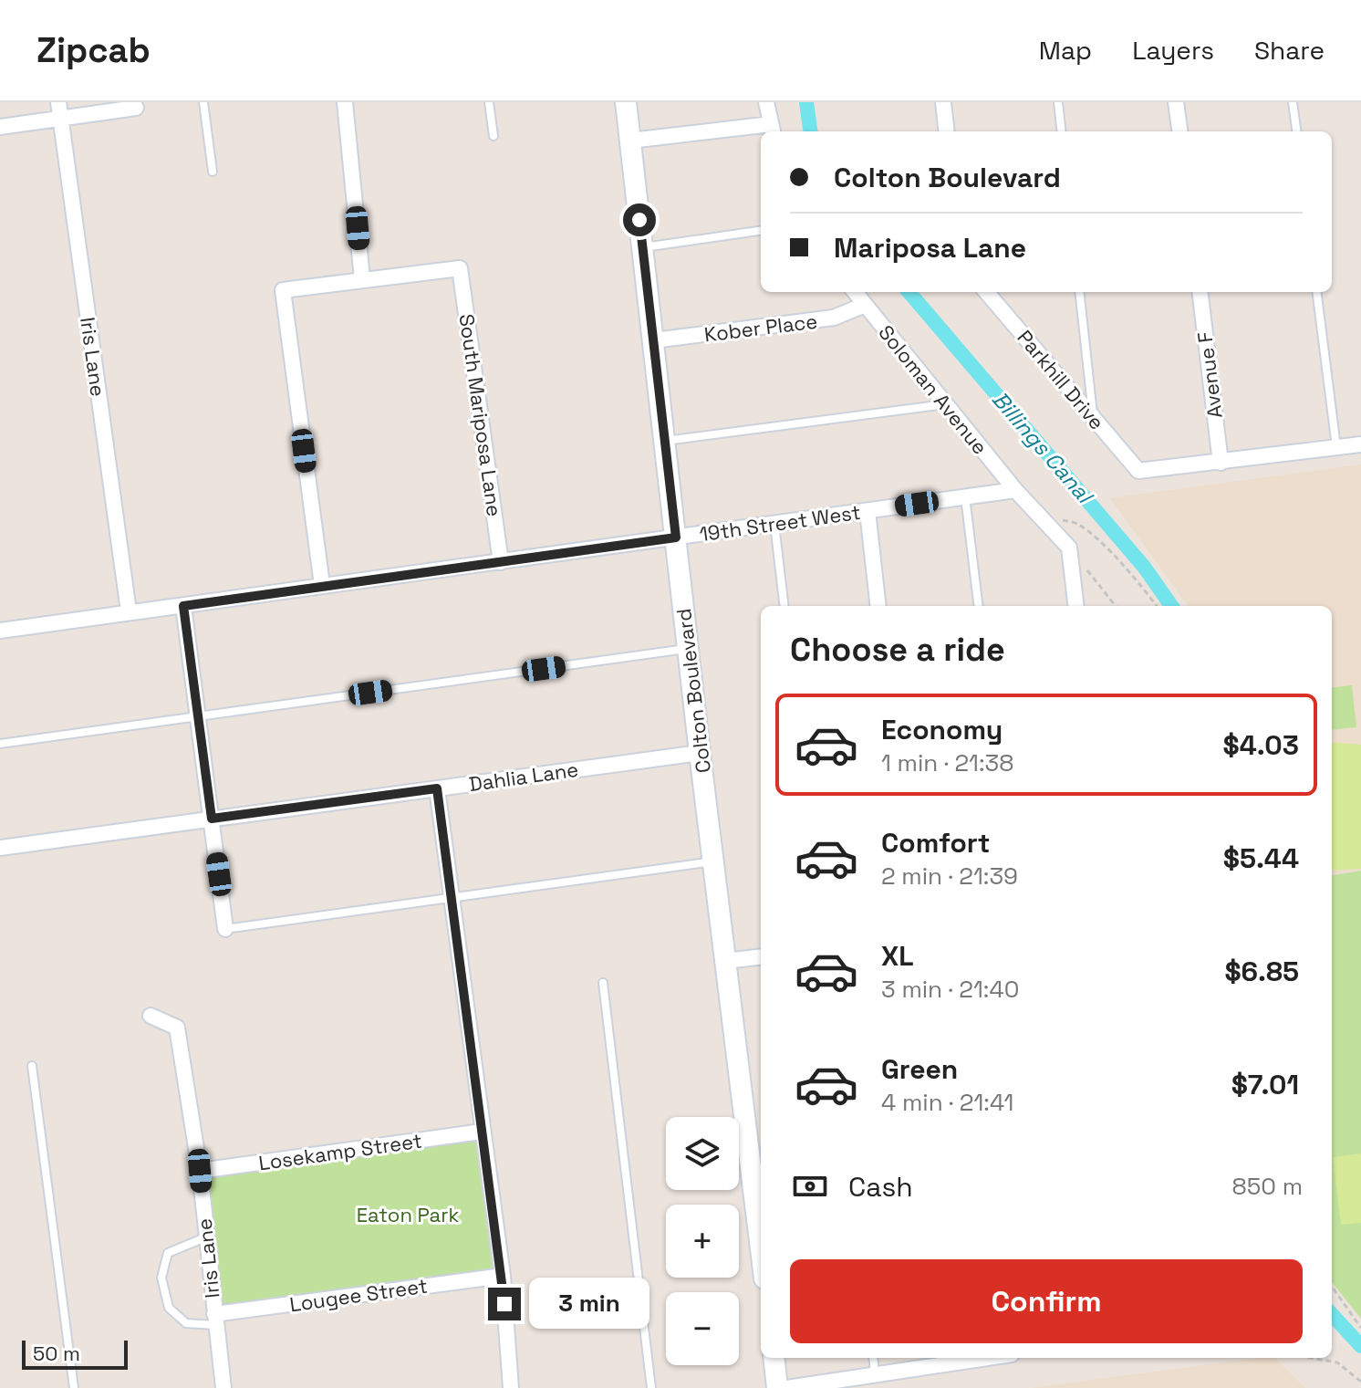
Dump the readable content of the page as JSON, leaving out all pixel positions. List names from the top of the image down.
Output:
{
  "streets": {
    "street": [
      "Kober Place",
      "Iris Lane",
      "Avenue F",
      "Parkhill Drive",
      "Soloman Avenue",
      "South Mariposa Lane",
      "19th Street West",
      "Colton Boulevard",
      "Dahlia Lane",
      "Losekamp Street",
      "Lougee Street"
    ]
  },
  "crossings": [
    ["Kober Place", "Soloman Avenue"],
    ["Kober Place", "Colton Boulevard"],
    ["Iris Lane", "19th Street West"],
    ["Iris Lane", "Losekamp Street"],
    ["Iris Lane", "Lougee Street"],
    ["Avenue F", "Parkhill Drive"],
    ["Soloman Avenue", "19th Street West"],
    ["South Mariposa Lane", "19th Street West"],
    ["19th Street West", "Colton Boulevard"],
    ["Colton Boulevard", "Dahlia Lane"]
  ],
  "water": ["Billings Canal"],
  "parks": ["Eaton Park"],
  "scale_bar": "50 m",
  "page": {
    "header": "Zipcab",
    "nav": ["Map", "Layers", "Share"],
    "banner": ["Colton Boulevard", "Mariposa Lane"],
    "heading": "Choose a ride",
    "list": [
      {
        "name": "Economy",
        "note": "1 min · 21:38",
        "value": "$4.03"
      },
      {
        "name": "Comfort",
        "note": "2 min · 21:39",
        "value": "$5.44"
      },
      {
        "name": "XL",
        "note": "3 min · 21:40",
        "value": "$6.85"
      },
      {
        "name": "Green",
        "note": "4 min · 21:41",
        "value": "$7.01"
      }
    ],
    "map_buttons": ["+", "−"],
    "pay": ["Cash", "850 m"],
    "buttons": "Confirm",
    "bubble": "3 min",
    "scale": "50 m"
  }
}
